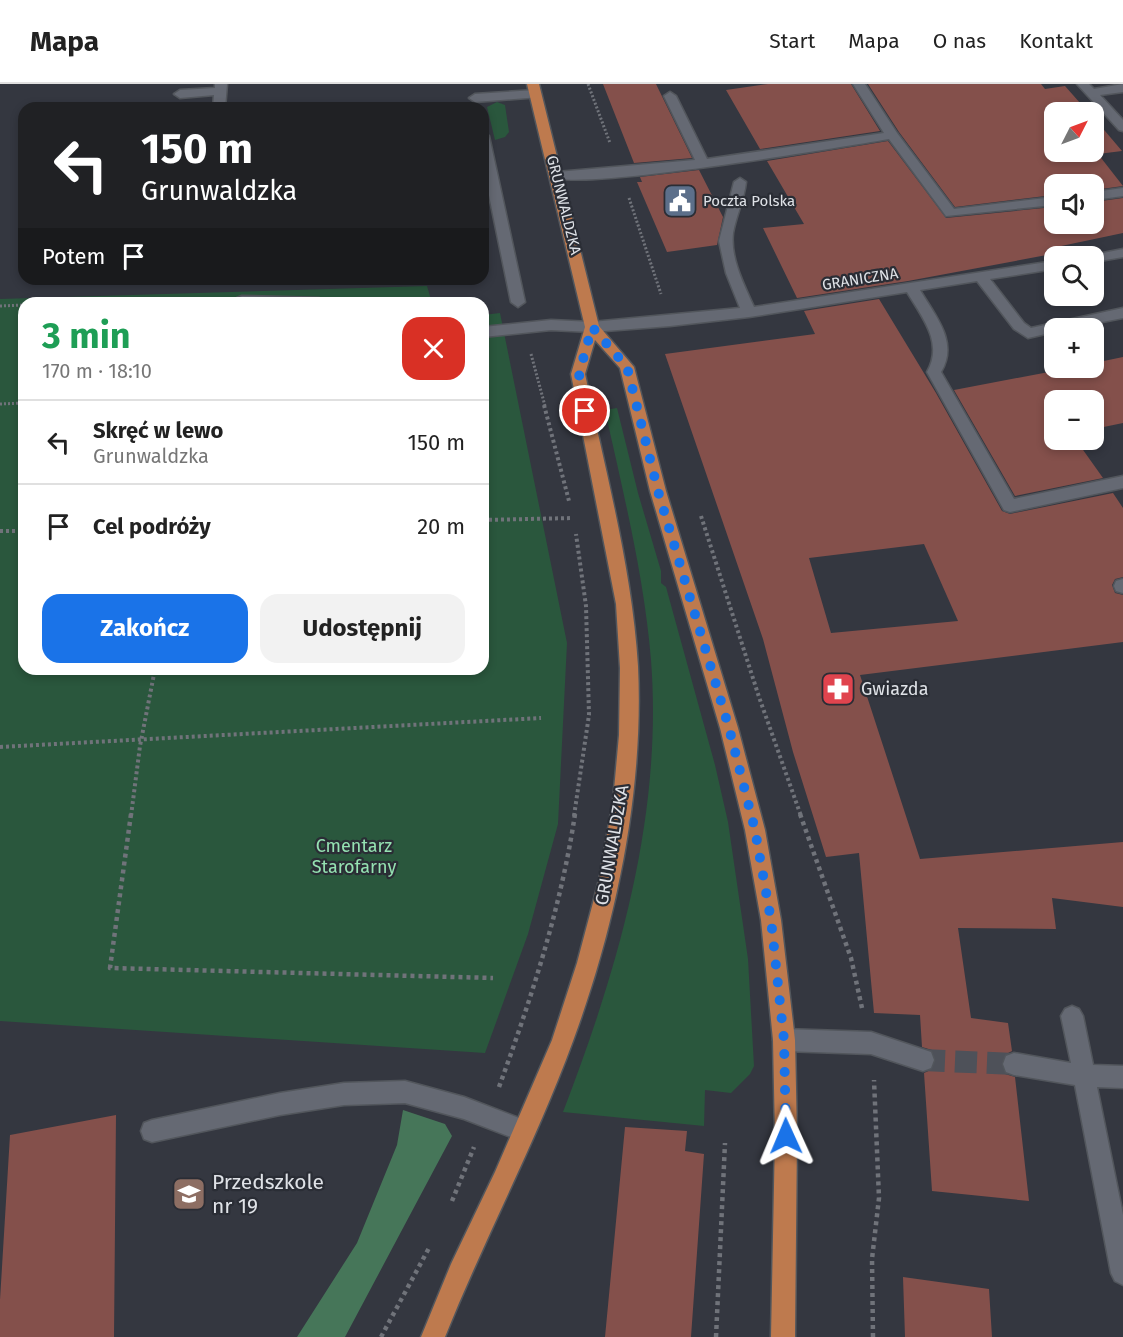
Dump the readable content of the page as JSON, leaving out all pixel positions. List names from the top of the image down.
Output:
{
  "streets": {
    "main road": ["GRUNWALDZKA"],
    "street": ["GRANICZNA"]
  },
  "crossings": [
    ["GRUNWALDZKA", "GRANICZNA"]
  ],
  "parks": ["Cmentarz Starofarny"],
  "places": {
    "public building": ["Poczta Polska"],
    "pharmacy": ["Gwiazda"],
    "school or university": ["Przedszkole nr 19"]
  },
  "north": "top right",
  "page": {
    "header": "Mapa",
    "nav": [
      "Start",
      "Mapa",
      "O nas",
      "Kontakt"
    ],
    "map_buttons": ["+", "−"],
    "turn": ["150 m", "Grunwaldzka"],
    "then": "Potem",
    "heading": ["3 min", "170 m · 18:10"],
    "list": [
      {
        "name": "Skręć w lewo",
        "note": "Grunwaldzka",
        "value": "150 m"
      },
      {
        "name": "Cel podróży",
        "value": "20 m"
      }
    ],
    "buttons": ["Zakończ", "Udostępnij"]
  }
}
